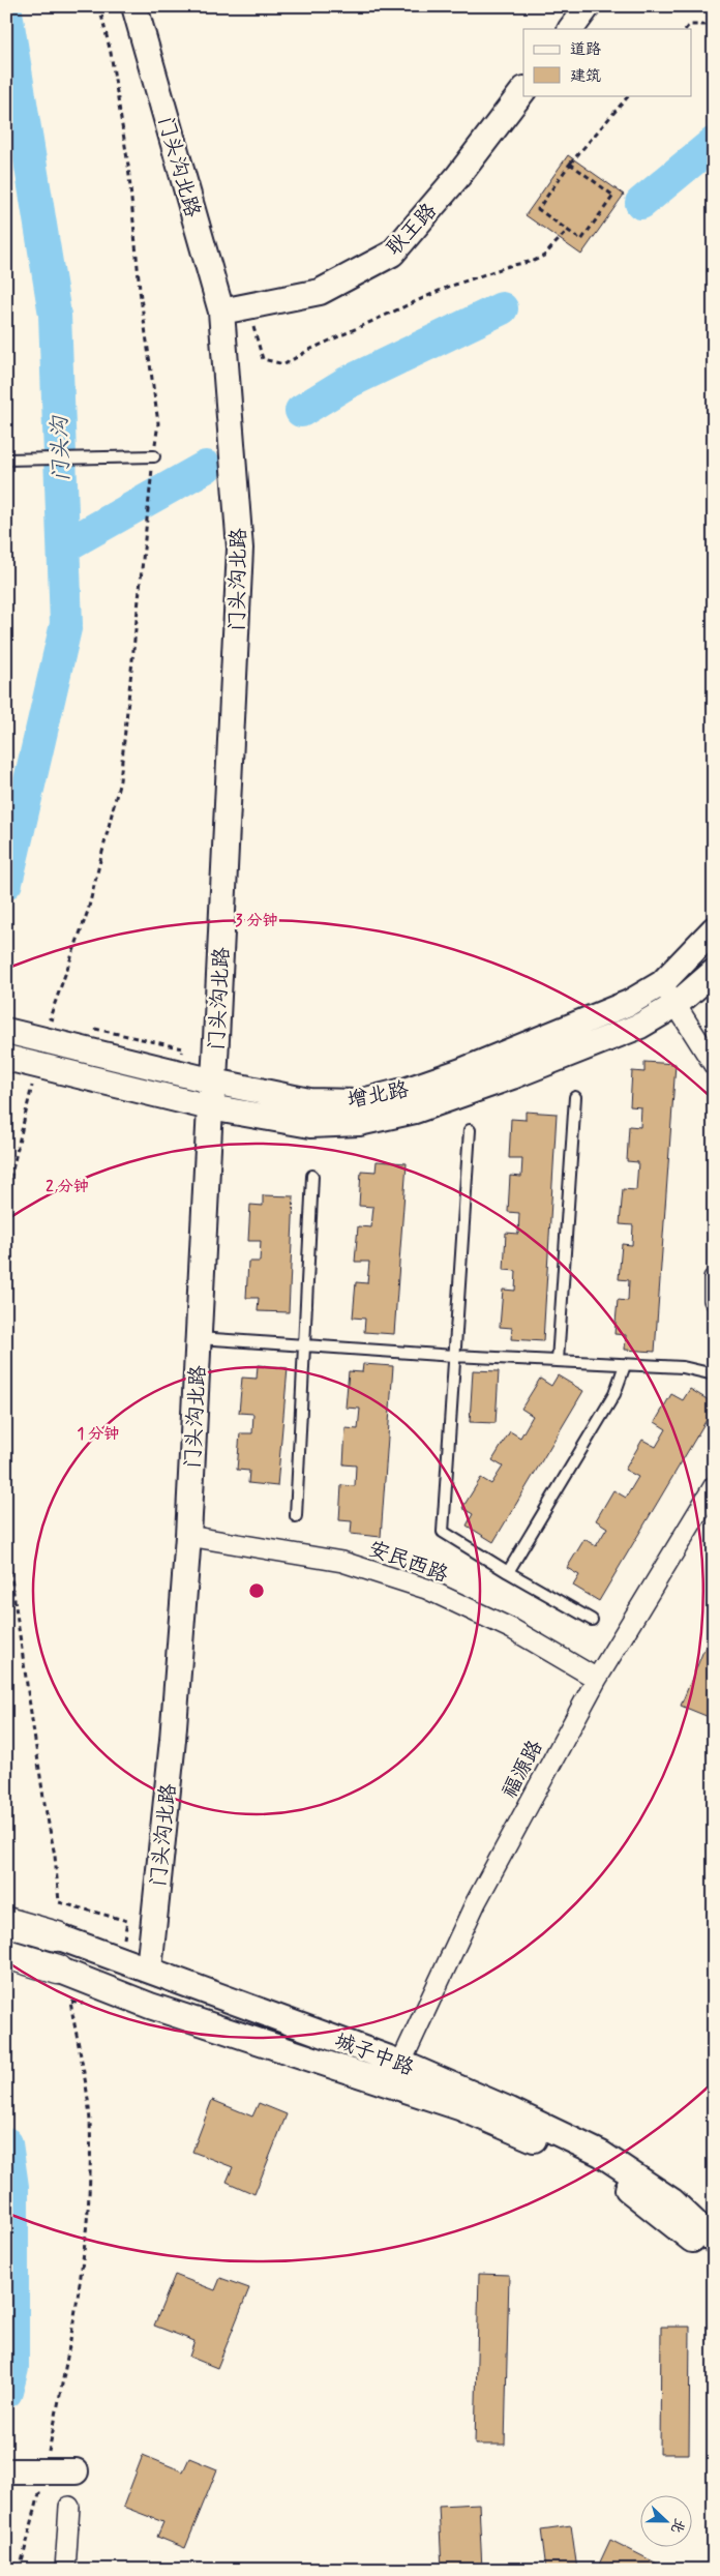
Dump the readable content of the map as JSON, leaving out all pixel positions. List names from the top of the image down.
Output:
{
  "streets": {
    "main road": ["城子中路"],
    "street": [
      "门头沟北路",
      "耿王路",
      "增北路",
      "安民西路",
      "福源路"
    ]
  },
  "crossings": [
    ["门头沟北路", "耿王路"],
    ["门头沟北路", "增北路"],
    ["门头沟北路", "安民西路"],
    ["门头沟北路", "城子中路"],
    ["安民西路", "福源路"],
    ["福源路", "城子中路"]
  ],
  "water": ["门头沟"],
  "legend": ["道路", "建筑"],
  "north": "right",
  "rings": ["3 分钟", "2 分钟", "1 分钟"]
}
